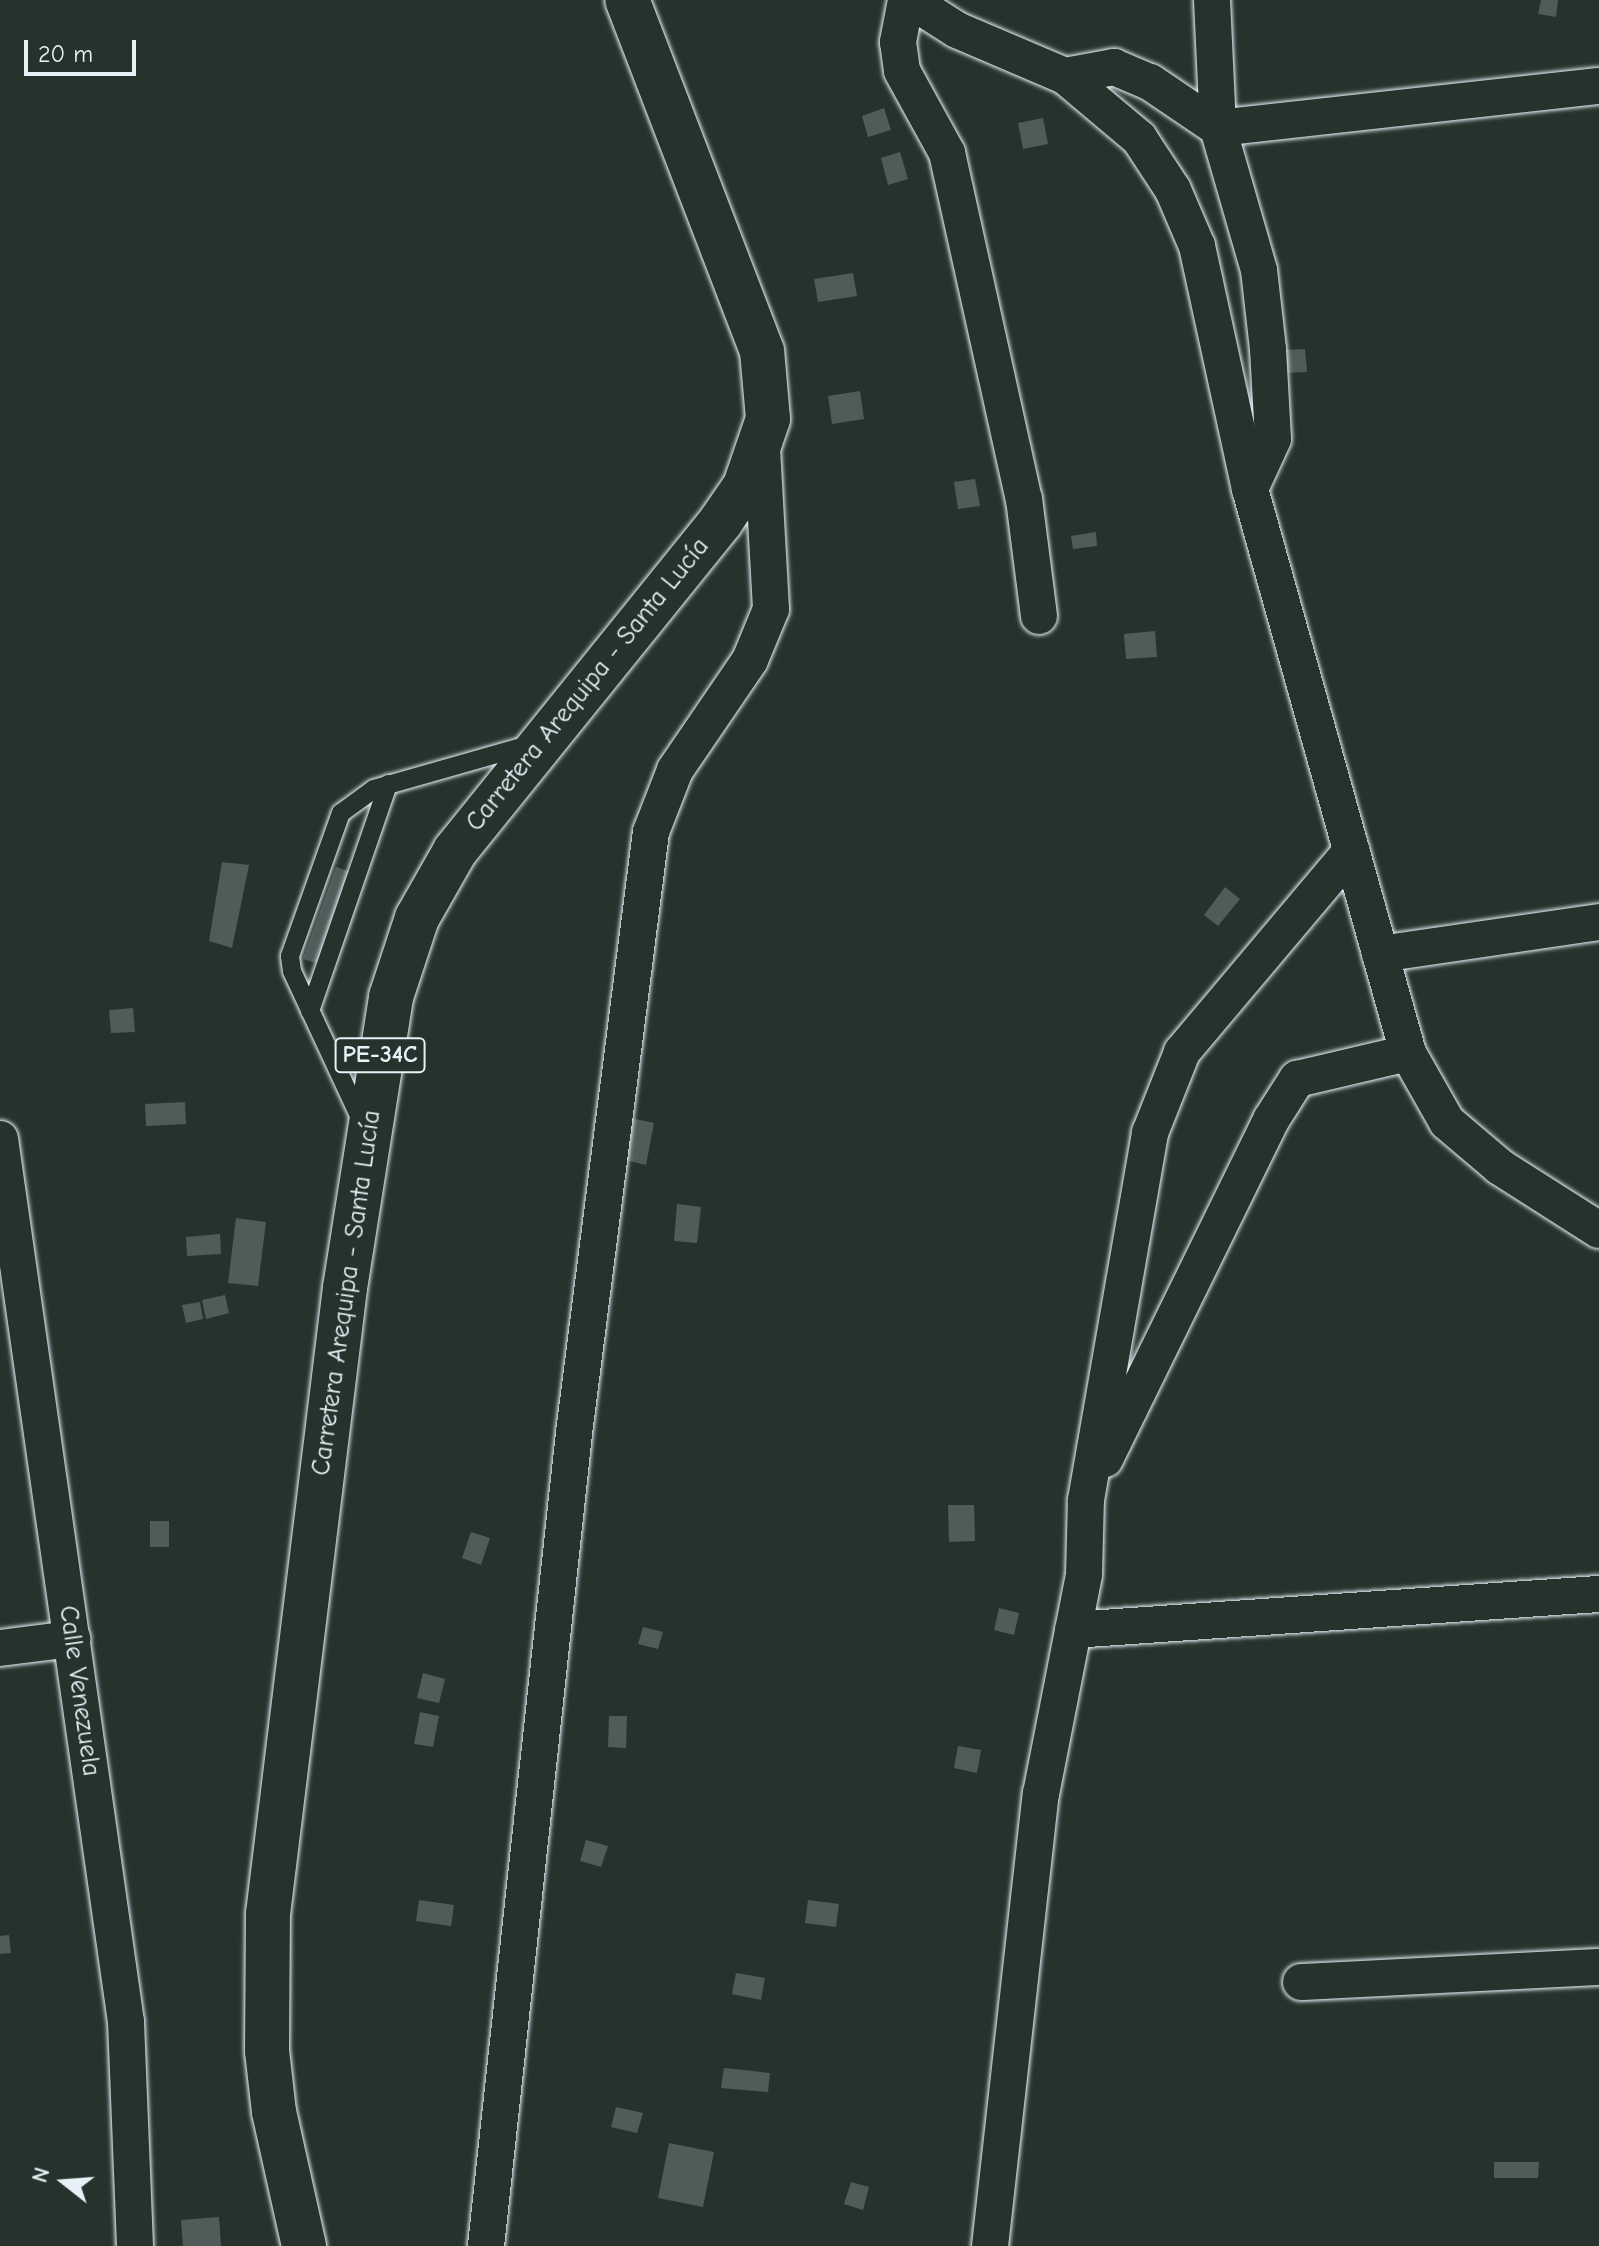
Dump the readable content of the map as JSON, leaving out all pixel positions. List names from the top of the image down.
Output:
{
  "streets": {
    "main road": ["Carretera Arequipa - Santa Lucía", "PE-34C"],
    "street": ["Calle Venezuela"]
  },
  "scale_bar": "20 m",
  "north": "left"
}
